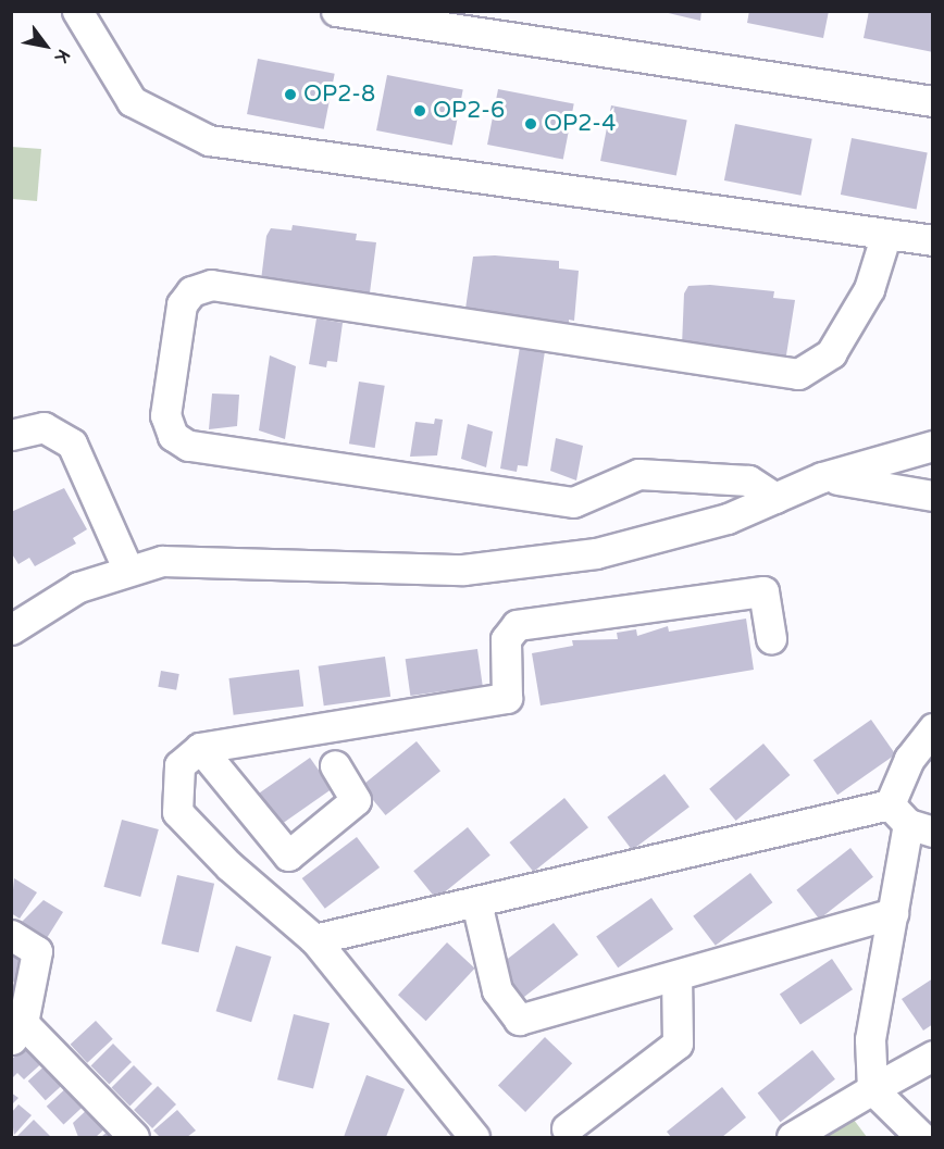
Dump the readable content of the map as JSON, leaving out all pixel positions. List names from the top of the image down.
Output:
{
  "places": ["OP2-8", "OP2-6", "OP2-4"],
  "north": "bottom right"
}
